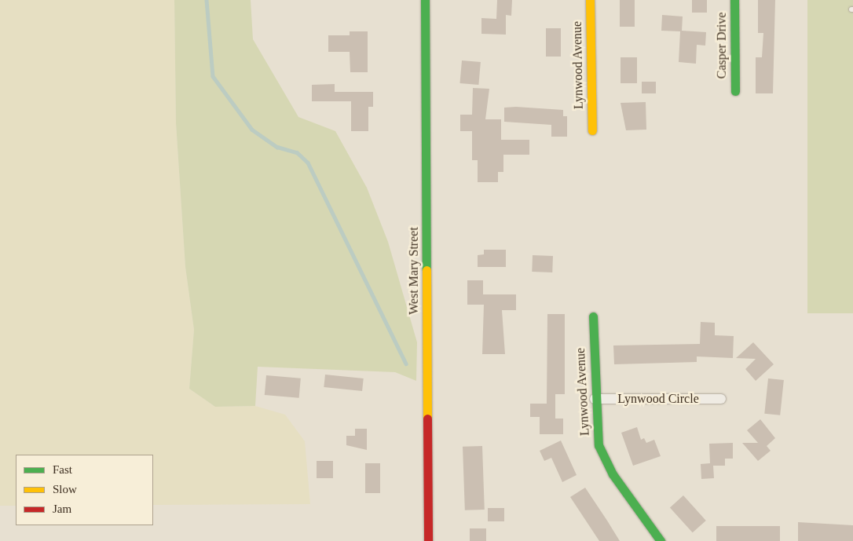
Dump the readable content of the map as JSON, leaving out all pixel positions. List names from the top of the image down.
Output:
{
  "streets": {
    "main road": ["Casper Drive", "Lynwood Avenue", "West Mary Street"],
    "street": ["Lynwood Circle"]
  },
  "crossings": [
    ["Lynwood Avenue", "Lynwood Circle"]
  ],
  "legend": ["Fast", "Slow", "Jam"]
}
